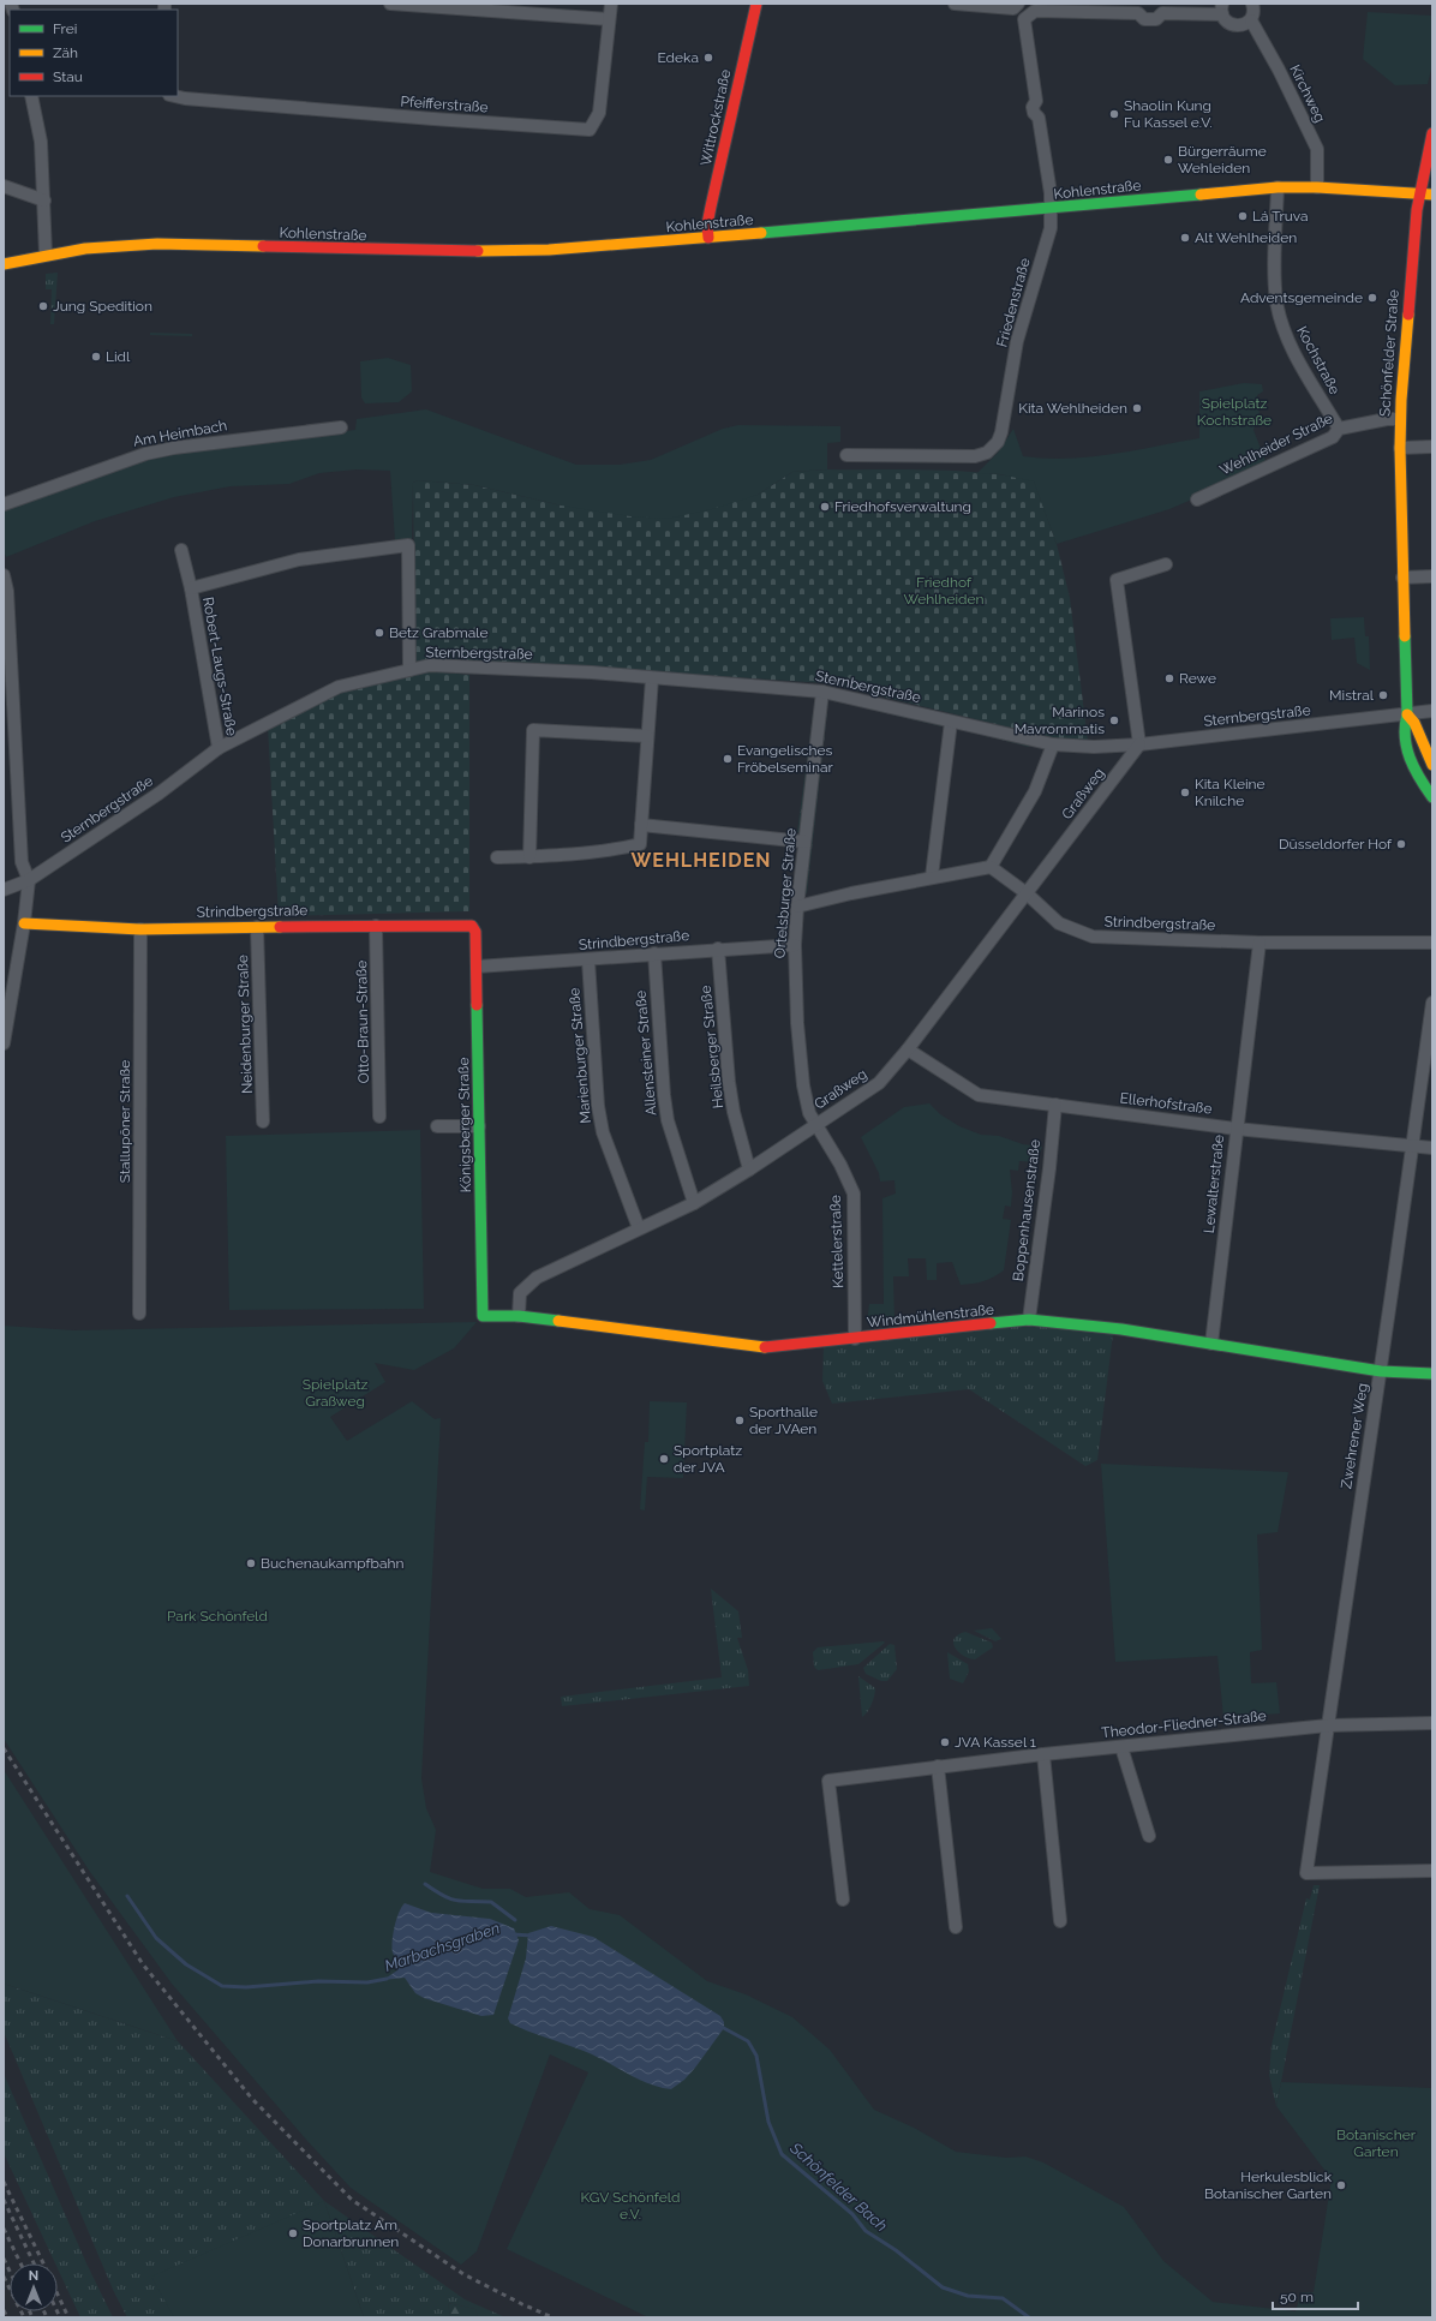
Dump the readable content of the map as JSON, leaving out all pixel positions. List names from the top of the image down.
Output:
{
  "streets": {
    "main road": [
      "Wittrockstraße",
      "Kohlenstraße",
      "Schönfelder Straße",
      "Strindbergstraße",
      "Königsberger Straße",
      "Windmühlenstraße"
    ],
    "street": [
      "Kirchweg",
      "Pfeifferstraße",
      "Friedenstraße",
      "Kochstraße",
      "Am Heimbach",
      "Wehlheider Straße",
      "Sternbergstraße",
      "Robert-Laugs-Straße",
      "Graßweg",
      "Ortelsburger Straße",
      "Otto-Braun-Straße",
      "Neidenburger Straße",
      "Heilsberger Straße",
      "Allensteiner Straße",
      "Marienburger Straße",
      "Ellerhofstraße",
      "Stallupöner Straße",
      "Lewalterstraße",
      "Boppenhausenstraße",
      "Kettelerstraße",
      "Zwehrener Weg",
      "Theodor-Fliedner-Straße"
    ]
  },
  "crossings": [
    ["Kirchweg", "Kohlenstraße"],
    ["Wittrockstraße", "Kohlenstraße"],
    ["Kohlenstraße", "Friedenstraße"],
    ["Kohlenstraße", "Schönfelder Straße"],
    ["Kohlenstraße", "Kochstraße"],
    ["Schönfelder Straße", "Wehlheider Straße"],
    ["Schönfelder Straße", "Sternbergstraße"],
    ["Kochstraße", "Wehlheider Straße"],
    ["Sternbergstraße", "Robert-Laugs-Straße"],
    ["Sternbergstraße", "Graßweg"],
    ["Sternbergstraße", "Ortelsburger Straße"],
    ["Graßweg", "Ortelsburger Straße"],
    ["Graßweg", "Strindbergstraße"],
    ["Graßweg", "Heilsberger Straße"],
    ["Graßweg", "Allensteiner Straße"],
    ["Graßweg", "Marienburger Straße"],
    ["Graßweg", "Ellerhofstraße"],
    ["Graßweg", "Kettelerstraße"],
    ["Graßweg", "Windmühlenstraße"],
    ["Ortelsburger Straße", "Strindbergstraße"],
    ["Ortelsburger Straße", "Kettelerstraße"],
    ["Strindbergstraße", "Otto-Braun-Straße"],
    ["Strindbergstraße", "Neidenburger Straße"],
    ["Strindbergstraße", "Heilsberger Straße"],
    ["Strindbergstraße", "Allensteiner Straße"],
    ["Strindbergstraße", "Marienburger Straße"],
    ["Strindbergstraße", "Stallupöner Straße"],
    ["Strindbergstraße", "Königsberger Straße"],
    ["Strindbergstraße", "Lewalterstraße"],
    ["Ellerhofstraße", "Lewalterstraße"],
    ["Ellerhofstraße", "Boppenhausenstraße"],
    ["Ellerhofstraße", "Zwehrener Weg"],
    ["Königsberger Straße", "Windmühlenstraße"],
    ["Lewalterstraße", "Windmühlenstraße"],
    ["Boppenhausenstraße", "Windmühlenstraße"],
    ["Kettelerstraße", "Windmühlenstraße"],
    ["Windmühlenstraße", "Zwehrener Weg"],
    ["Zwehrener Weg", "Theodor-Fliedner-Straße"]
  ],
  "districts": ["WEHLHEIDEN"],
  "water": ["Marbachsgraben", "Schönfelder Bach"],
  "parks": [
    "Spielplatz Kochstraße",
    "Friedhof Wehlheiden",
    "Spielplatz Graßweg",
    "Park Schönfeld",
    "Botanischer Garten",
    "KGV Schönfeld e.V."
  ],
  "places": [
    "Edeka",
    "Shaolin Kung Fu Kassel e.V.",
    "Bürgerräume Wehleiden",
    "Lá Truva",
    "Alt Wehlheiden",
    "Adventsgemeinde",
    "Jung Spedition",
    "Lidl",
    "Kita Wehlheiden",
    "Friedhofsverwaltung",
    "Betz Grabmale",
    "Rewe",
    "Mistral",
    "Marinos Mavrommatis",
    "Evangelisches Fröbelseminar",
    "Kita Kleine Knilche",
    "Düsseldorfer Hof",
    "Sporthalle der JVAen",
    "Sportplatz der JVA",
    "Buchenaukampfbahn",
    "JVA Kassel 1",
    "Herkulesblick Botanischer Garten",
    "Sportplatz Am Donarbrunnen"
  ],
  "legend": ["Frei", "Zäh", "Stau"],
  "scale_bar": "50 m",
  "north": "top"
}
